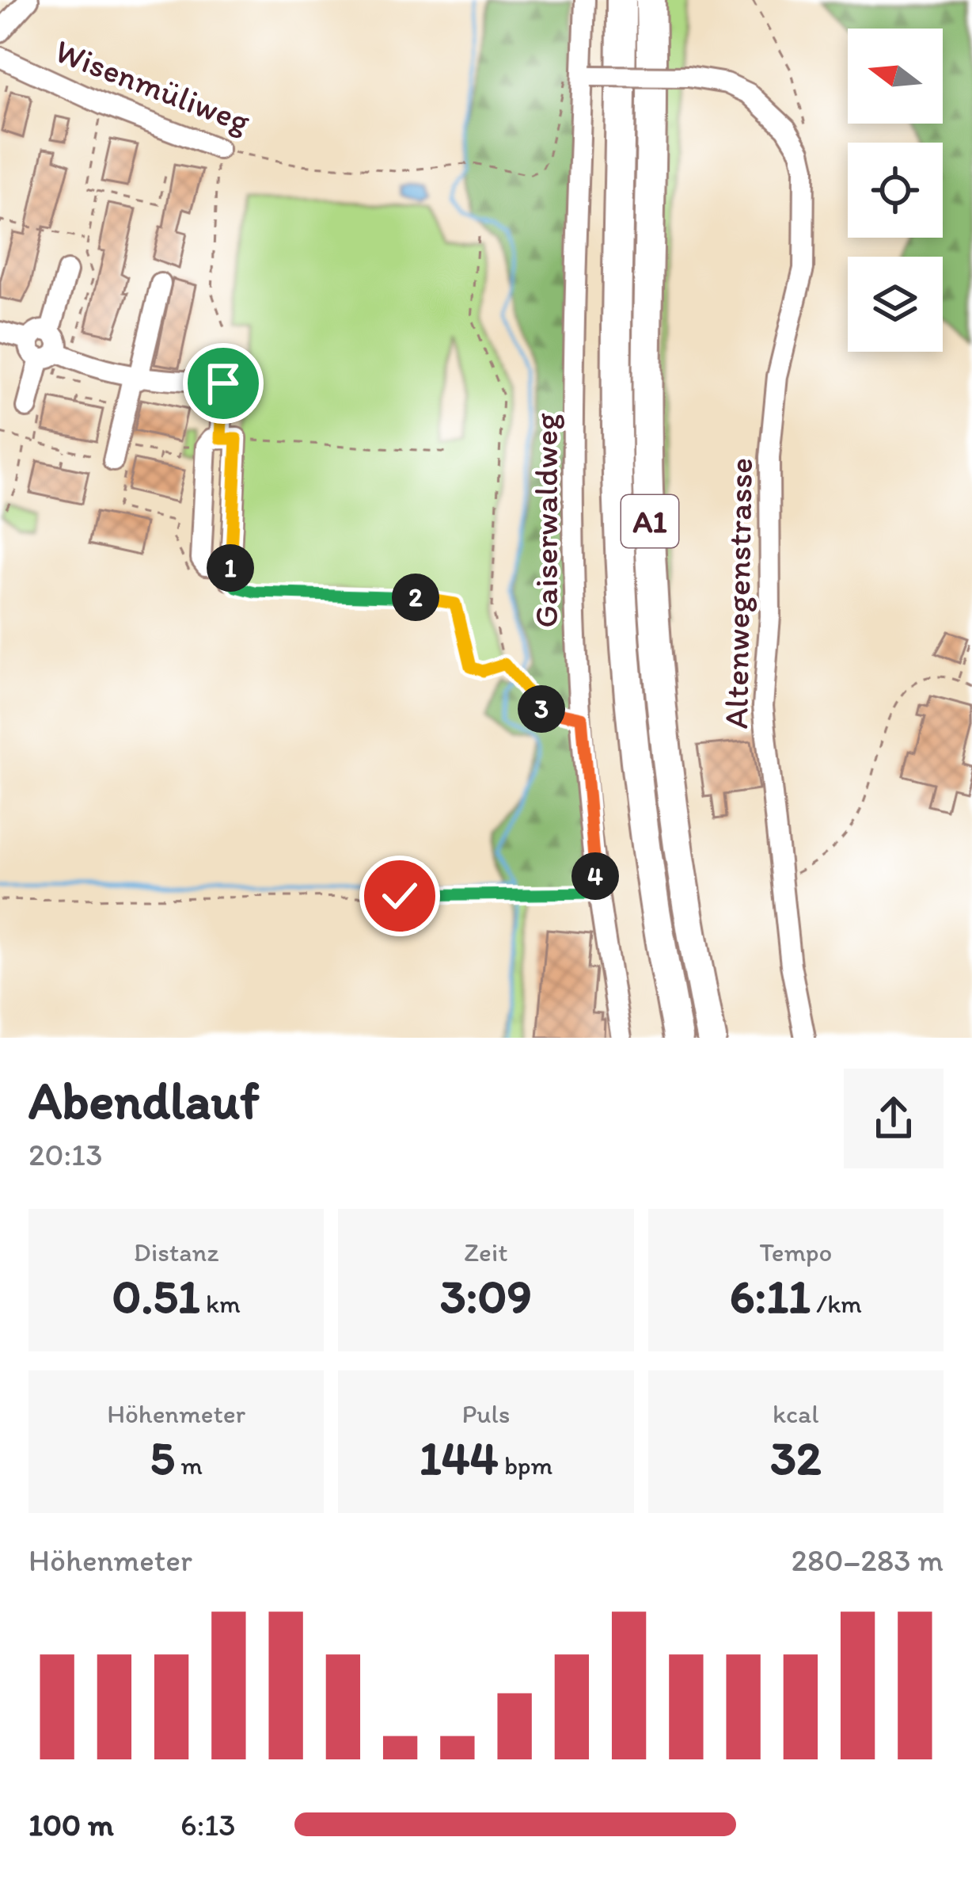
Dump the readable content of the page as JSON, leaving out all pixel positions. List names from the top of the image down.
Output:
{
  "streets": {
    "highway": ["A1"],
    "street": ["Wisenmüliweg", "Gaiserwaldweg", "Altenwegenstrasse"]
  },
  "crossings": [
    ["Wisenmüliweg", "Gaiserwaldweg"]
  ],
  "north": "left",
  "page": {
    "pins": [
      "1",
      "2",
      "3",
      "4"
    ],
    "heading": ["Abendlauf", "20:13"],
    "stats": [
      ["Distanz", "0.51 km"],
      ["Zeit", "3:09"],
      ["Tempo", "6:11 /km"],
      ["Höhenmeter", "5 m"],
      ["Puls", "144 bpm"],
      ["kcal", "32"]
    ],
    "chart": ["Höhenmeter", "280–283 m"],
    "list": [
      {
        "name": "100 m",
        "note": "6:13"
      }
    ]
  }
}
